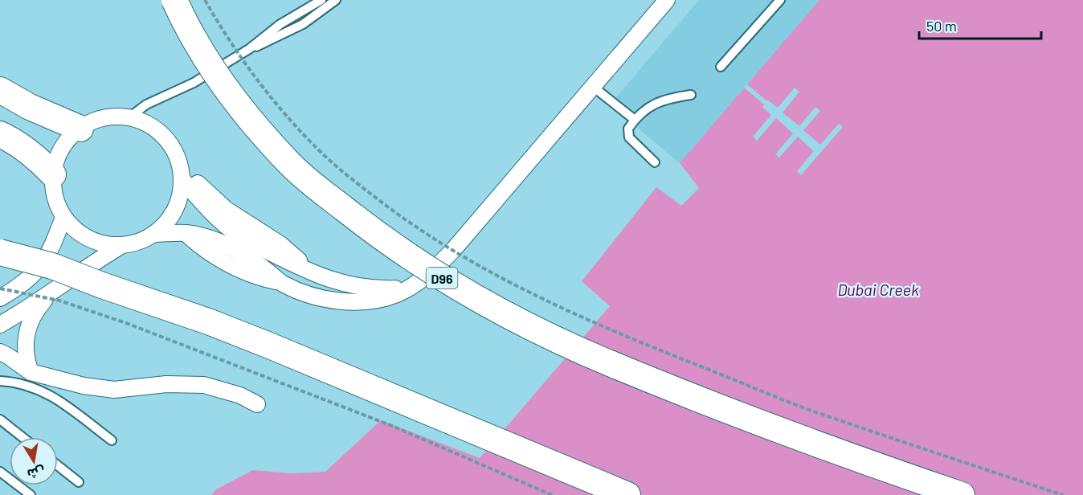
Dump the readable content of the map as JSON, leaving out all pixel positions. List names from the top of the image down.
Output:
{
  "streets": {
    "main road": ["D96"]
  },
  "water": ["Dubai Creek"],
  "scale_bar": "50 m",
  "north": "bottom"
}
